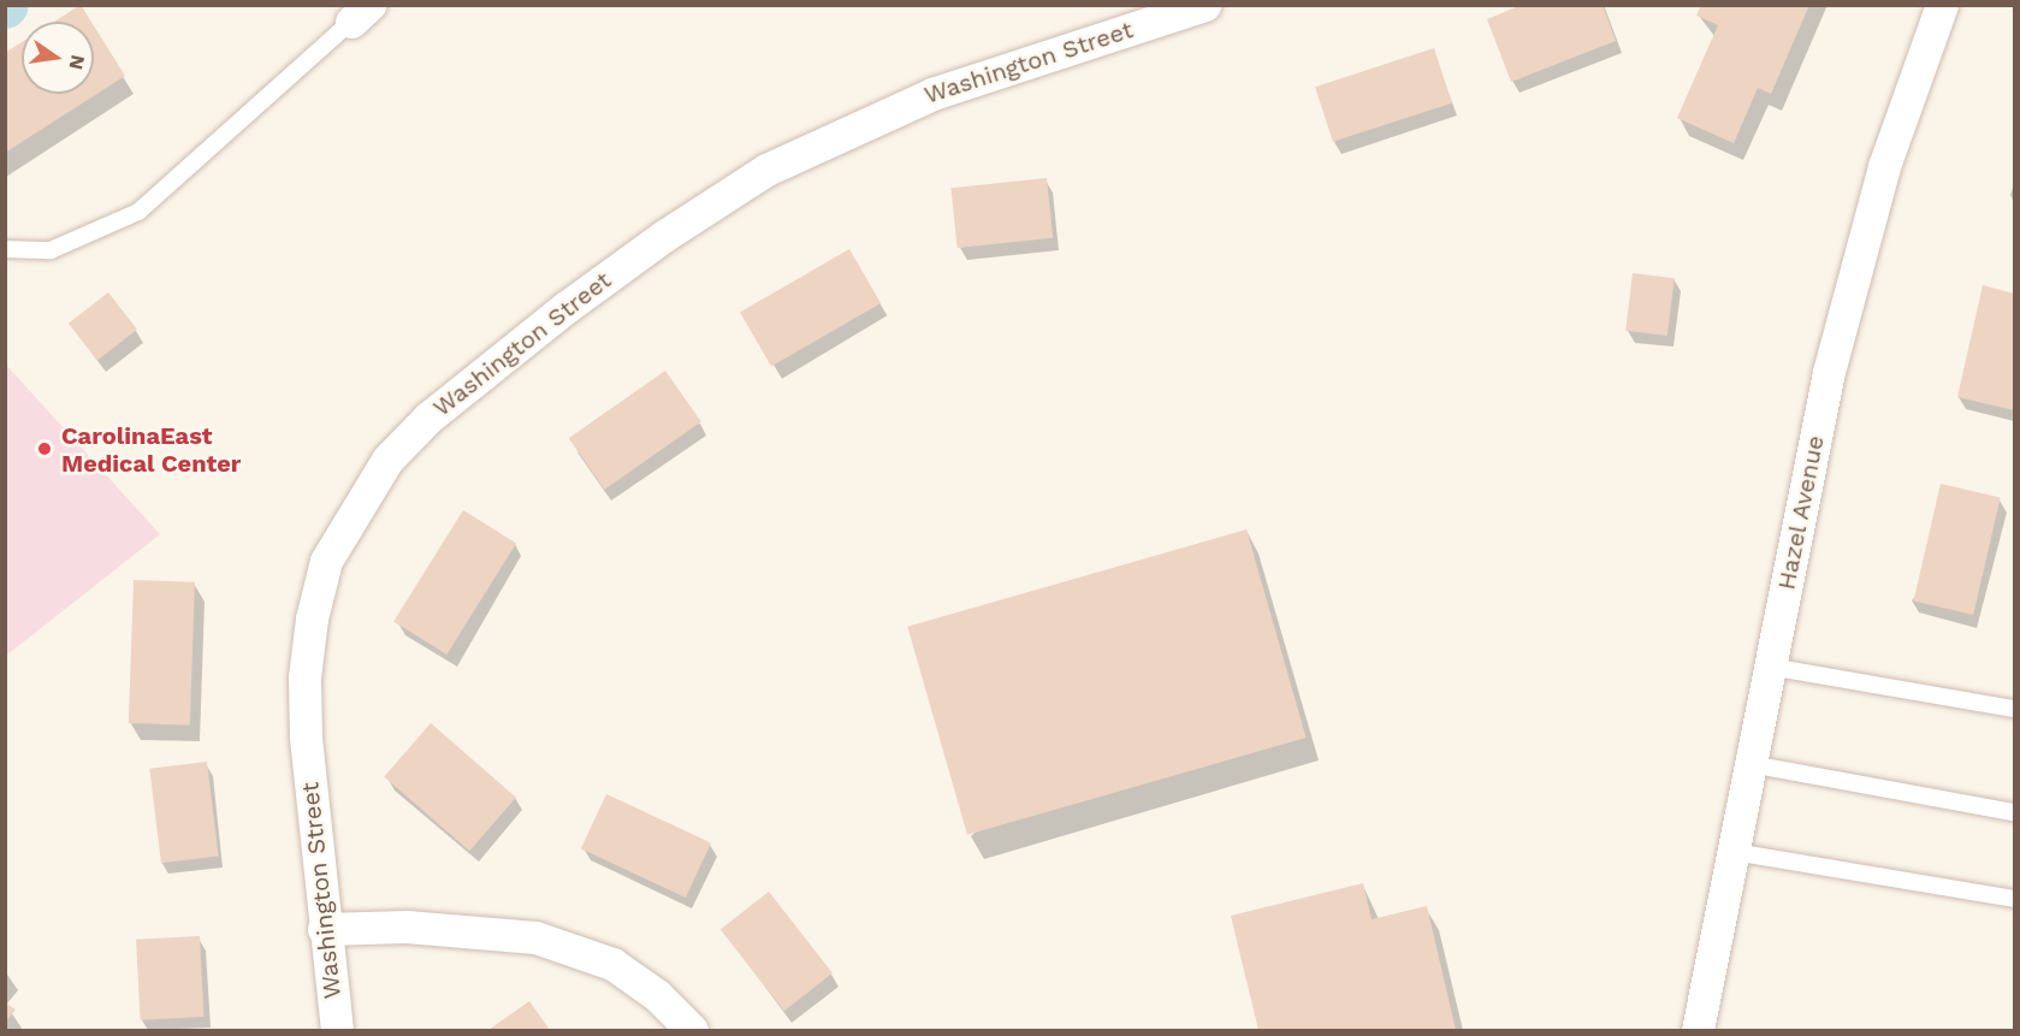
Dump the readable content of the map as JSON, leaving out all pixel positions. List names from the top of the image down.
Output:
{
  "streets": {
    "street": ["Washington Street", "Hazel Avenue"]
  },
  "places": ["CarolinaEast Medical Center"],
  "north": "right"
}
